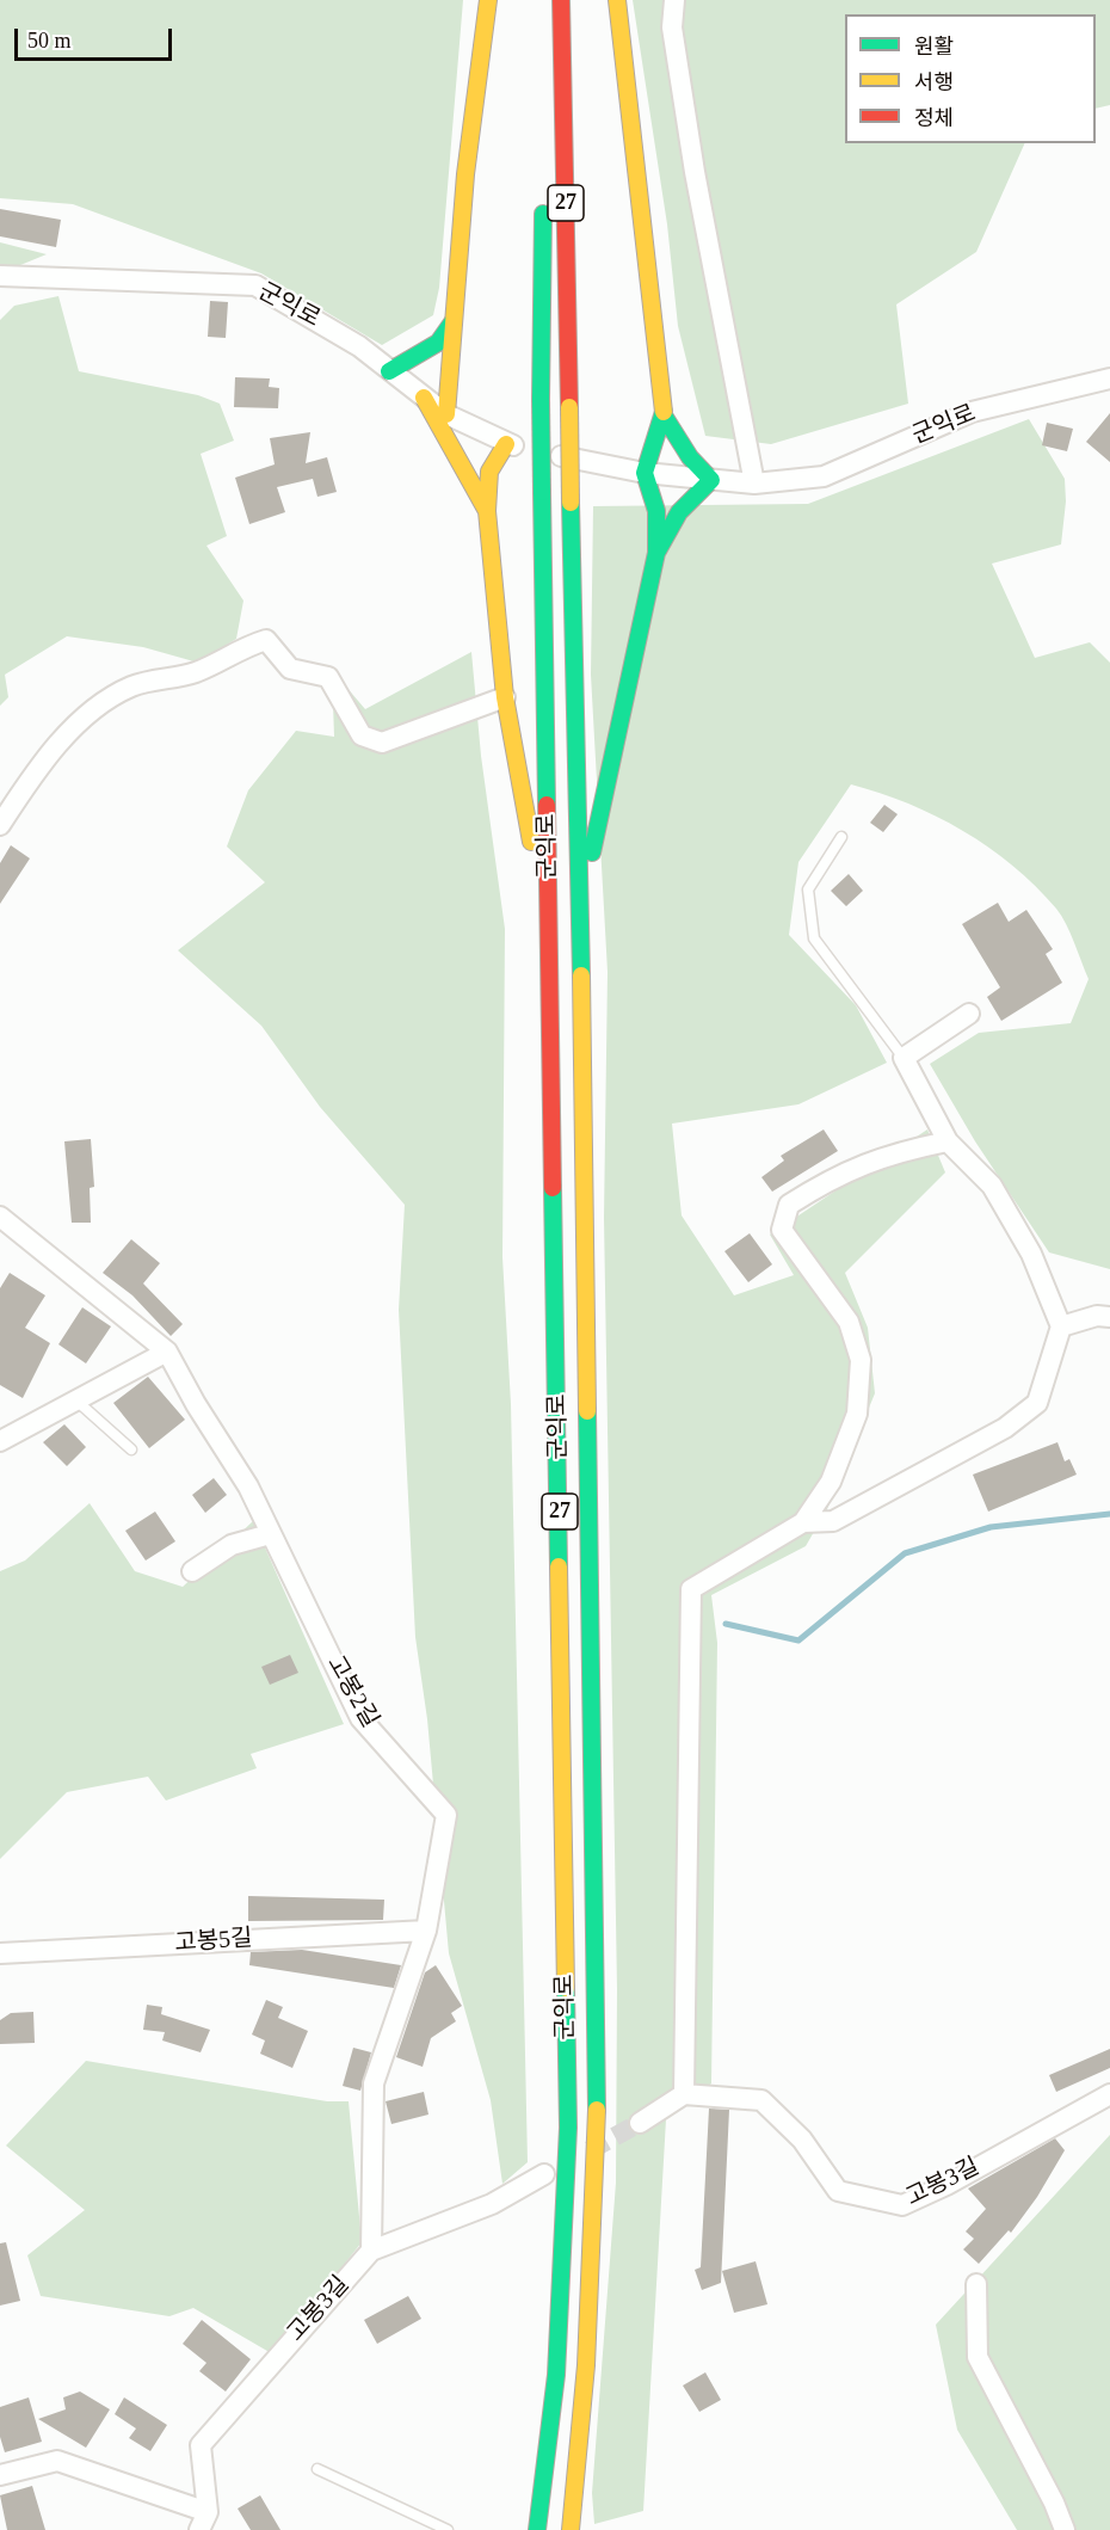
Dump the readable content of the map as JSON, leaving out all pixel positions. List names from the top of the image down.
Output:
{
  "streets": {
    "highway": ["27", "군익로"],
    "street": ["고봉2길", "고봉5길", "고봉3길"]
  },
  "crossings": [
    ["고봉2길", "고봉5길"],
    ["고봉2길", "고봉3길"]
  ],
  "legend": ["원활", "서행", "정체"],
  "scale_bar": "50 m"
}
